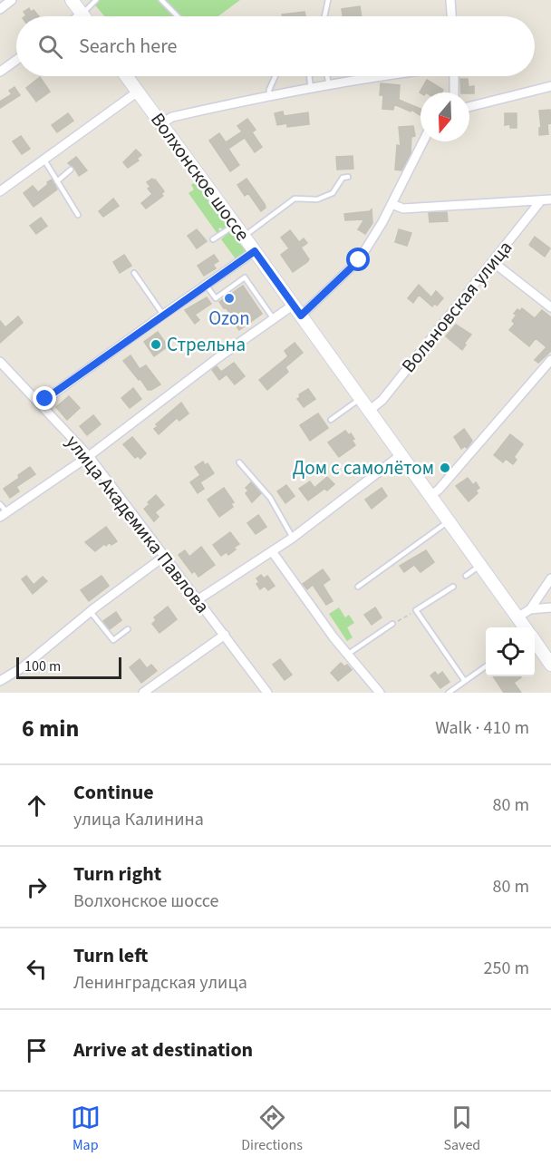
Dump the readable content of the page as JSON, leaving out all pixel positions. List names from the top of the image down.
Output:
{
  "streets": {
    "main road": ["Волхонское шоссе"],
    "street": ["Вольновская улица", "улица Академика Павлова"]
  },
  "crossings": [
    ["Волхонское шоссе", "Вольновская улица"]
  ],
  "places": ["Ozon", "Стрельна", "Дом с самолётом"],
  "scale_bar": "100 m",
  "north": "bottom",
  "page": {
    "search": "Search here",
    "scale": "100 m",
    "heading": ["6 min", "Walk · 410 m"],
    "list": [
      ["Continue", "улица Калинина", "80 m"],
      ["Turn right", "Волхонское шоссе", "80 m"],
      ["Turn left", "Ленинградская улица", "250 m"],
      "Arrive at destination"
    ],
    "nav": ["Map", "Directions", "Saved"]
  }
}
